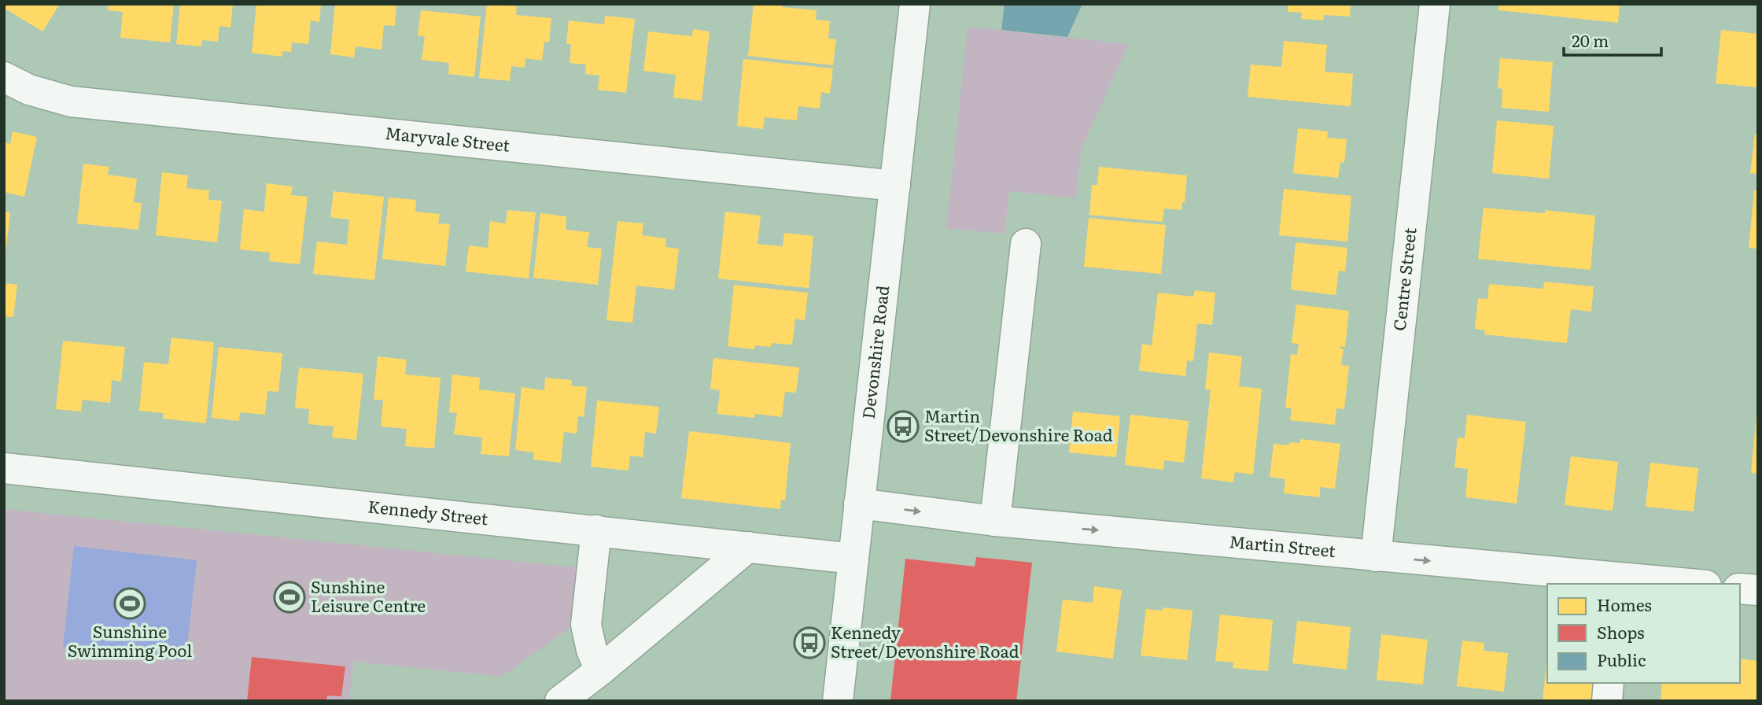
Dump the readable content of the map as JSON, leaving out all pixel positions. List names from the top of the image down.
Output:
{
  "streets": {
    "street": [
      "Maryvale Street",
      "Centre Street",
      "Devonshire Road",
      "Kennedy Street",
      "Martin Street"
    ]
  },
  "crossings": [
    ["Maryvale Street", "Devonshire Road"],
    ["Centre Street", "Martin Street"],
    ["Devonshire Road", "Kennedy Street"],
    ["Devonshire Road", "Martin Street"]
  ],
  "one_way": ["Martin Street"],
  "places": {
    "bus stop": ["Martin Street/Devonshire Road", "Kennedy Street/Devonshire Road"],
    "sports": ["Sunshine Leisure Centre", "Sunshine Swimming Pool"]
  },
  "legend": ["Homes", "Shops", "Public"],
  "scale_bar": "20 m"
}
